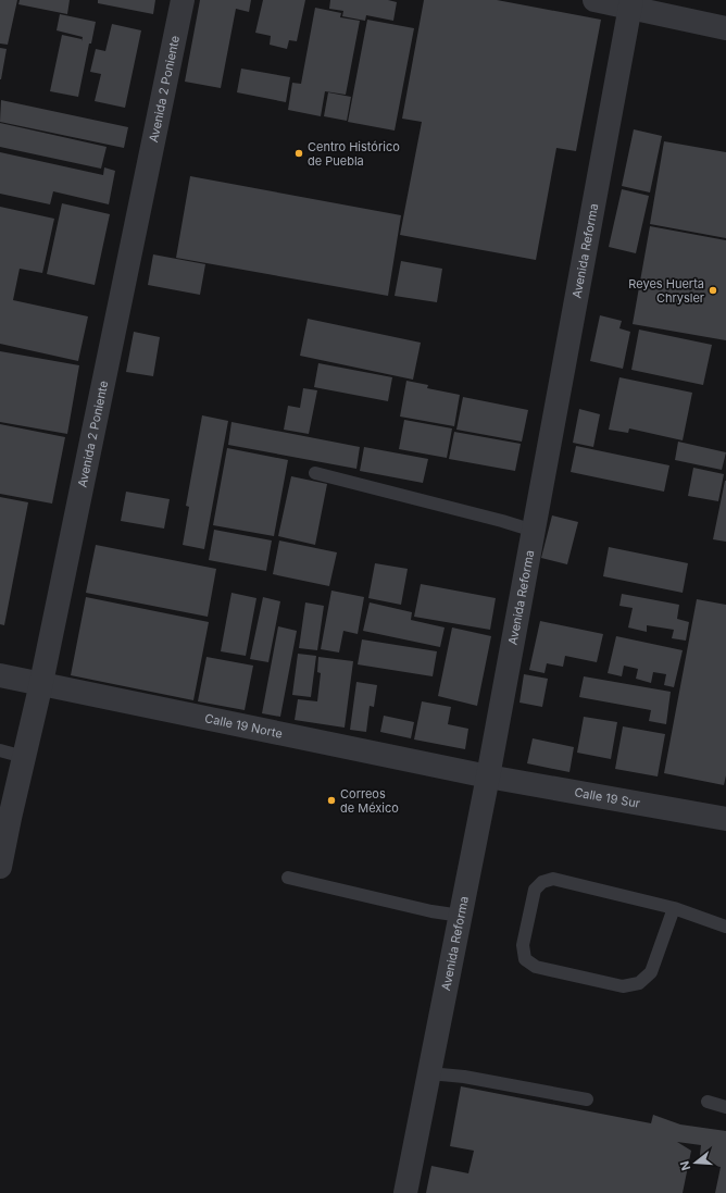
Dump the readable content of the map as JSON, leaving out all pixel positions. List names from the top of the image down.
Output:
{
  "streets": {
    "street": [
      "Avenida 2 Poniente",
      "Avenida Reforma",
      "Calle 19 Norte",
      "Calle 19 Sur"
    ]
  },
  "crossings": [
    ["Avenida 2 Poniente", "Calle 19 Norte"],
    ["Avenida Reforma", "Calle 19 Norte"],
    ["Avenida Reforma", "Calle 19 Sur"],
    ["Calle 19 Norte", "Calle 19 Sur"]
  ],
  "places": ["Centro Histórico de Puebla", "Reyes Huerta Chrysler", "Correos de México"],
  "north": "left"
}
